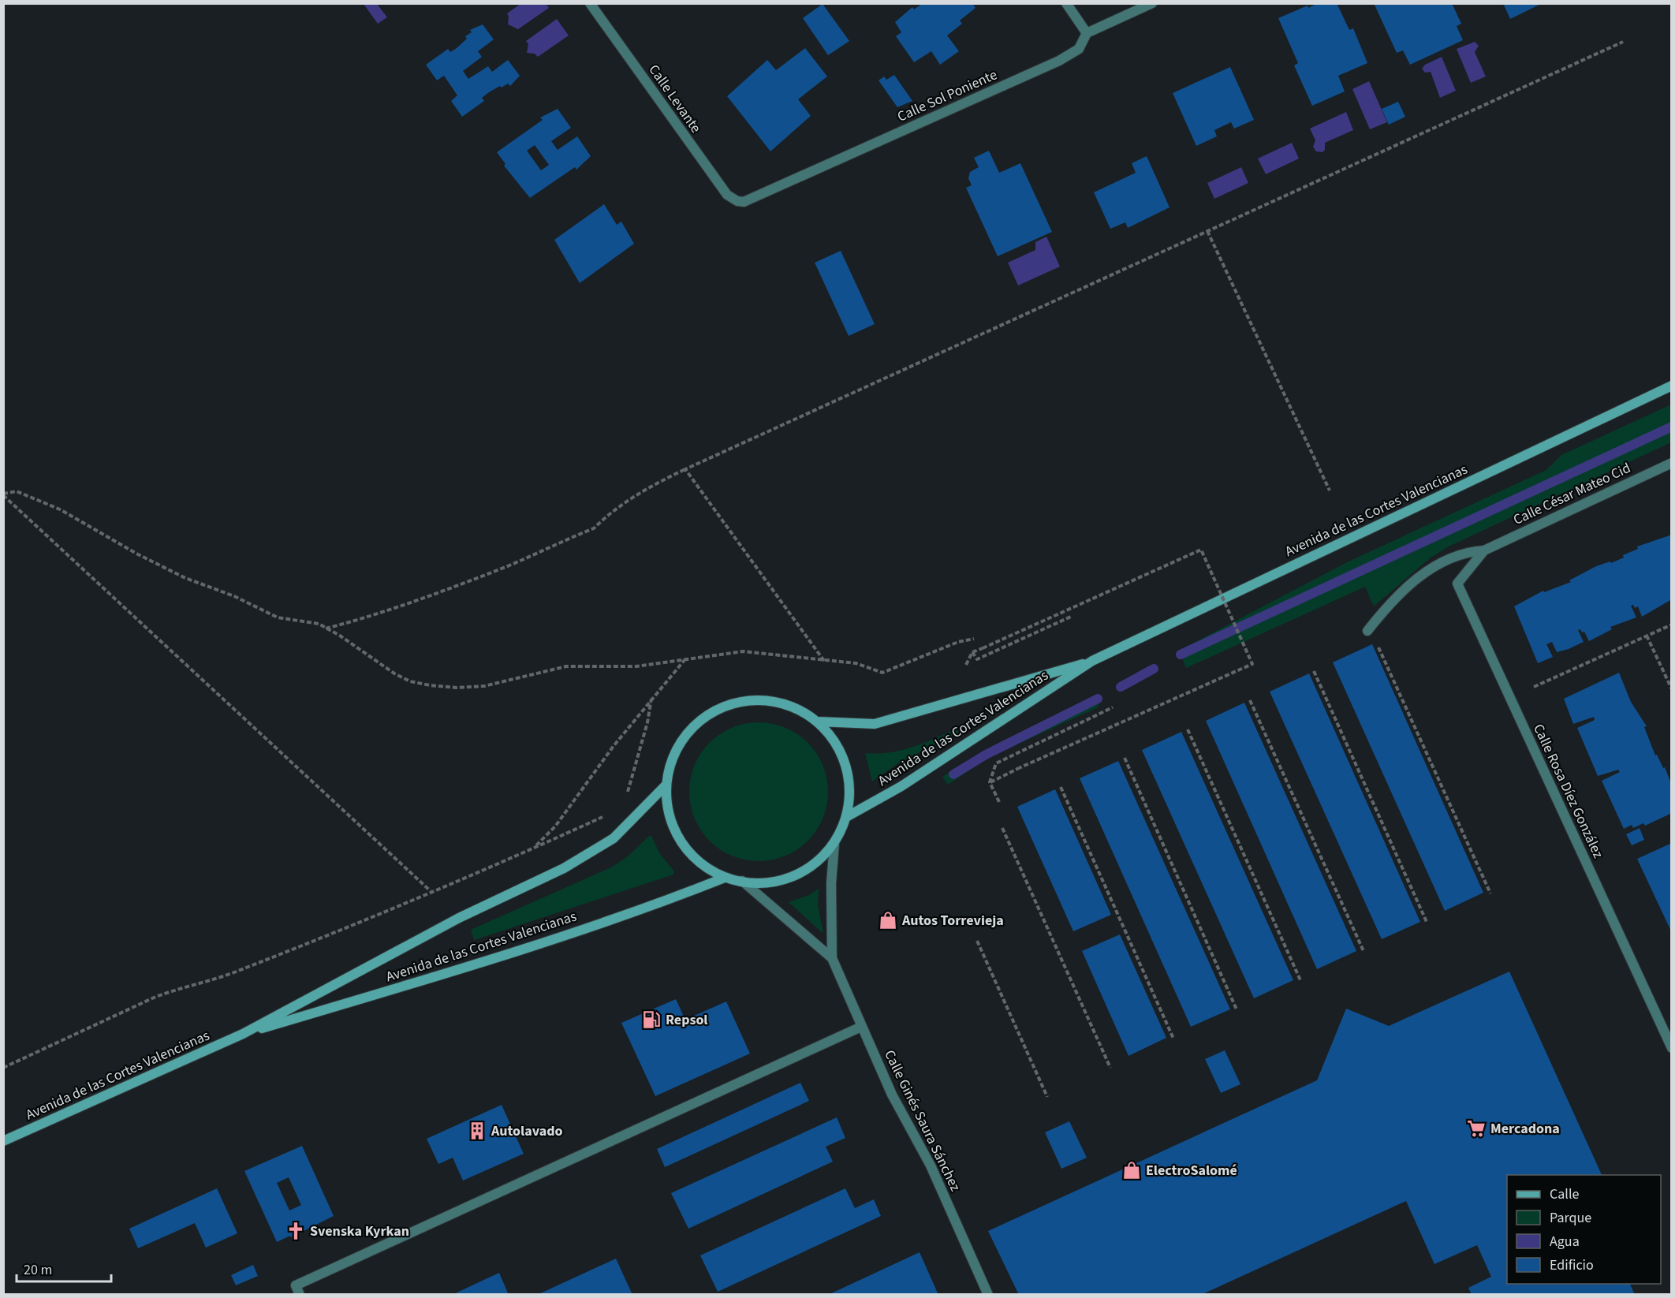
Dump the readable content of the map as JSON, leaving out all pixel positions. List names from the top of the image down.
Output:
{
  "streets": {
    "main road": ["Avenida de las Cortes Valencianas"],
    "street": [
      "Calle Sol Poniente",
      "Calle Levante",
      "Calle César Mateo Cid",
      "Calle Rosa Díez González",
      "Calle Ginés Saura Sánchez"
    ]
  },
  "crossings": [
    ["Calle Sol Poniente", "Calle Levante"],
    ["Calle César Mateo Cid", "Calle Rosa Díez González"]
  ],
  "places": {
    "shop": ["Autos Torrevieja", "ElectroSalomé"],
    "fuel station": ["Repsol"],
    "supermarket": ["Mercadona"],
    "building": ["Autolavado"],
    "church": ["Svenska Kyrkan"]
  },
  "legend": [
    "Calle",
    "Parque",
    "Agua",
    "Edificio"
  ],
  "scale_bar": "20 m"
}
